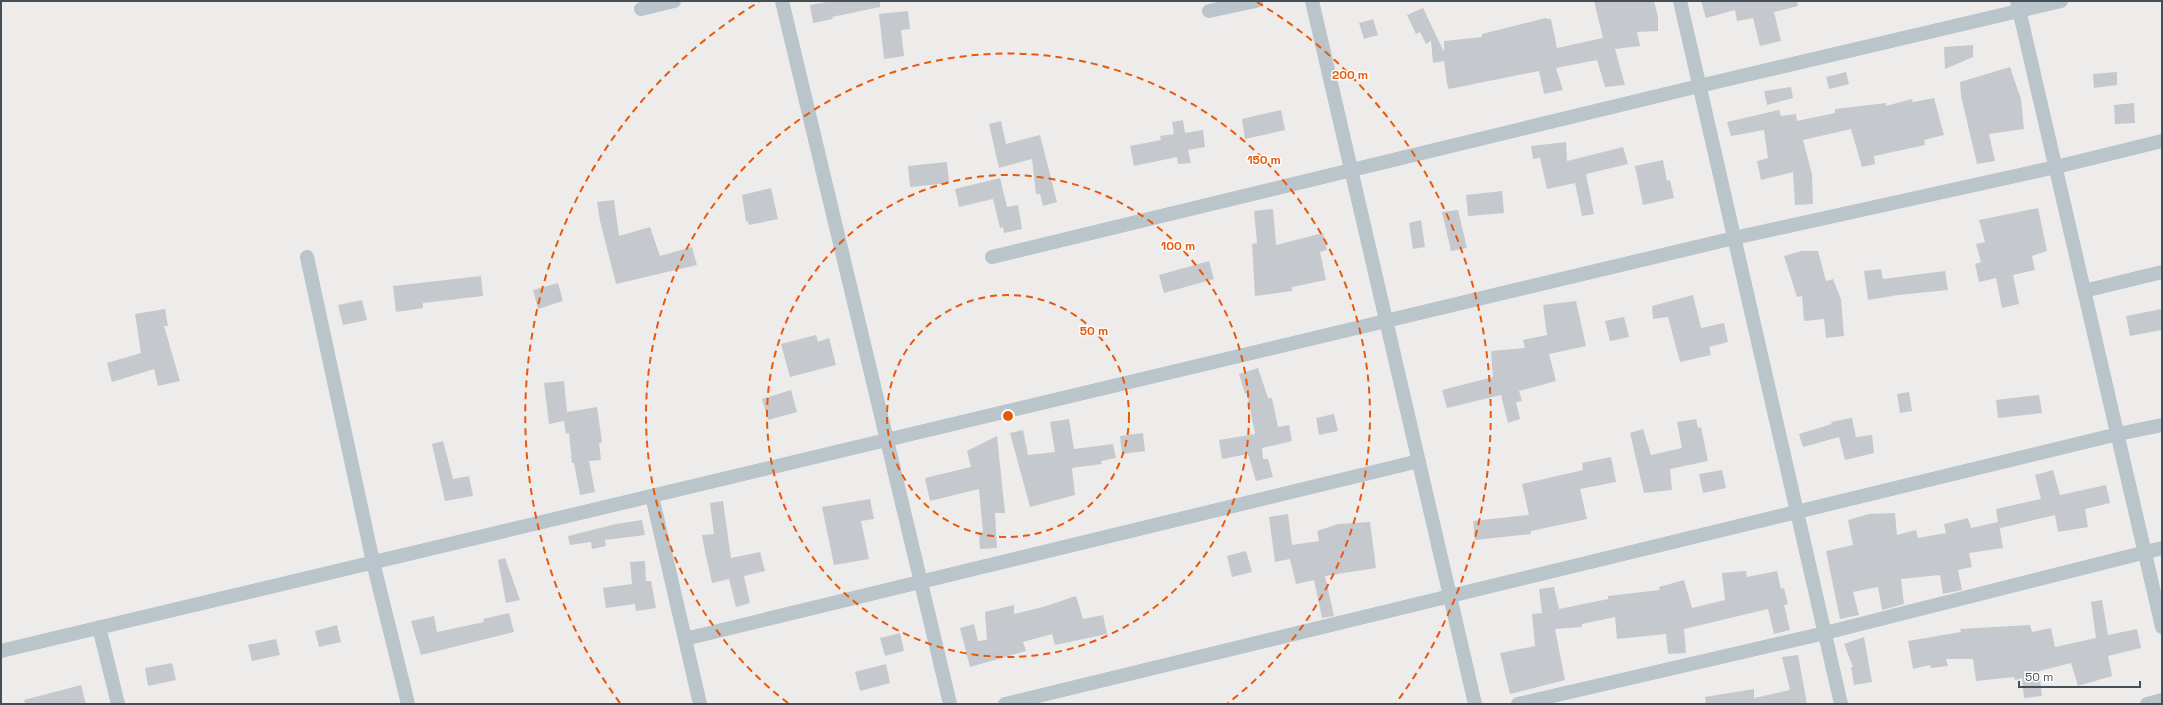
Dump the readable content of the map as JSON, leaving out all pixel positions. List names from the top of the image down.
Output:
{
  "scale_bar": "50 m",
  "rings": [
    "200 m",
    "150 m",
    "100 m",
    "50 m"
  ]
}
